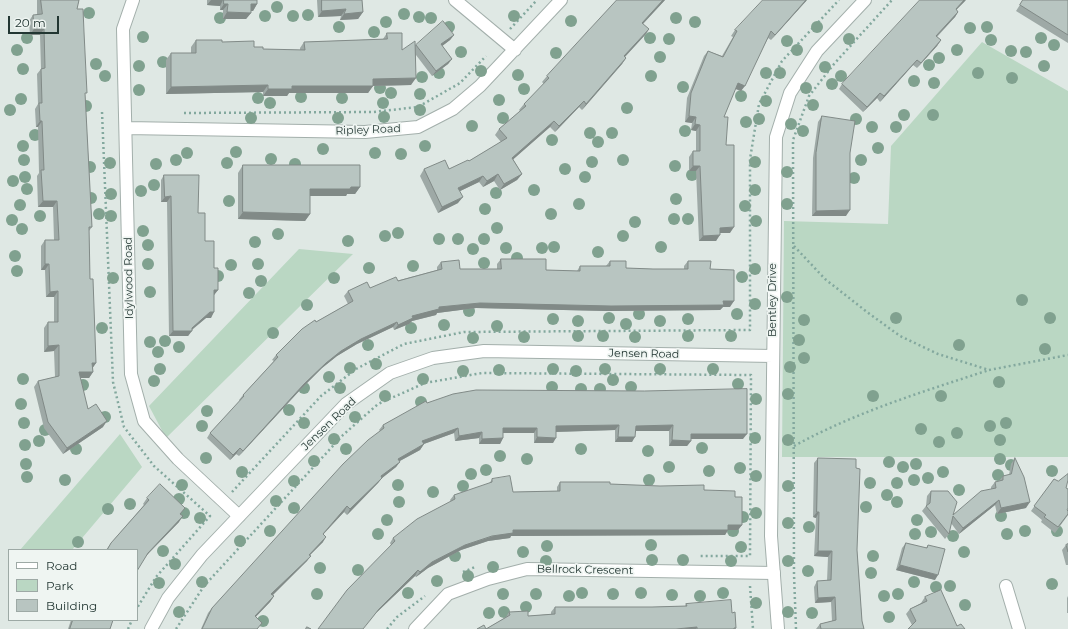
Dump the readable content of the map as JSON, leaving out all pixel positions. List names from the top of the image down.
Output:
{
  "streets": {
    "street": [
      "Ripley Road",
      "Idylwood Road",
      "Bentley Drive",
      "Jensen Road",
      "Bellrock Crescent"
    ]
  },
  "crossings": [
    ["Ripley Road", "Idylwood Road"],
    ["Idylwood Road", "Jensen Road"],
    ["Bentley Drive", "Jensen Road"],
    ["Bentley Drive", "Bellrock Crescent"]
  ],
  "legend": ["Road", "Park", "Building"],
  "scale_bar": "20 m"
}
